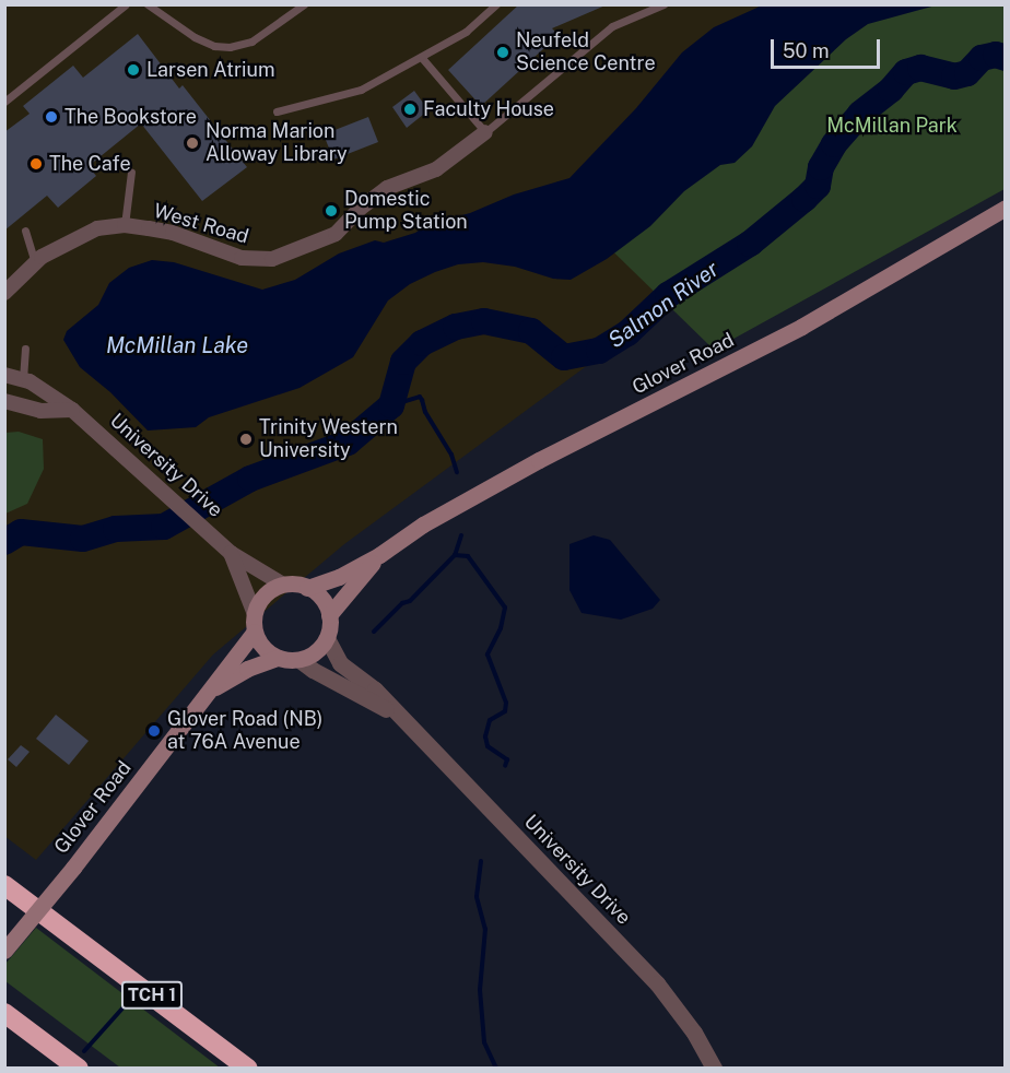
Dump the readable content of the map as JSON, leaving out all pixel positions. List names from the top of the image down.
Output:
{
  "streets": {
    "highway": ["TCH 1"],
    "main road": ["Glover Road"],
    "street": ["West Road", "University Drive"]
  },
  "crossings": [
    ["Glover Road", "University Drive"]
  ],
  "water": ["Salmon River", "McMillan Lake"],
  "parks": ["McMillan Park"],
  "places": [
    "Neufeld Science Centre",
    "Larsen Atrium",
    "Faculty House",
    "The Bookstore",
    "Norma Marion Alloway Library",
    "The Cafe",
    "Domestic Pump Station",
    "Trinity Western University",
    "Glover Road (NB) at 76A Avenue"
  ],
  "scale_bar": "50 m"
}
